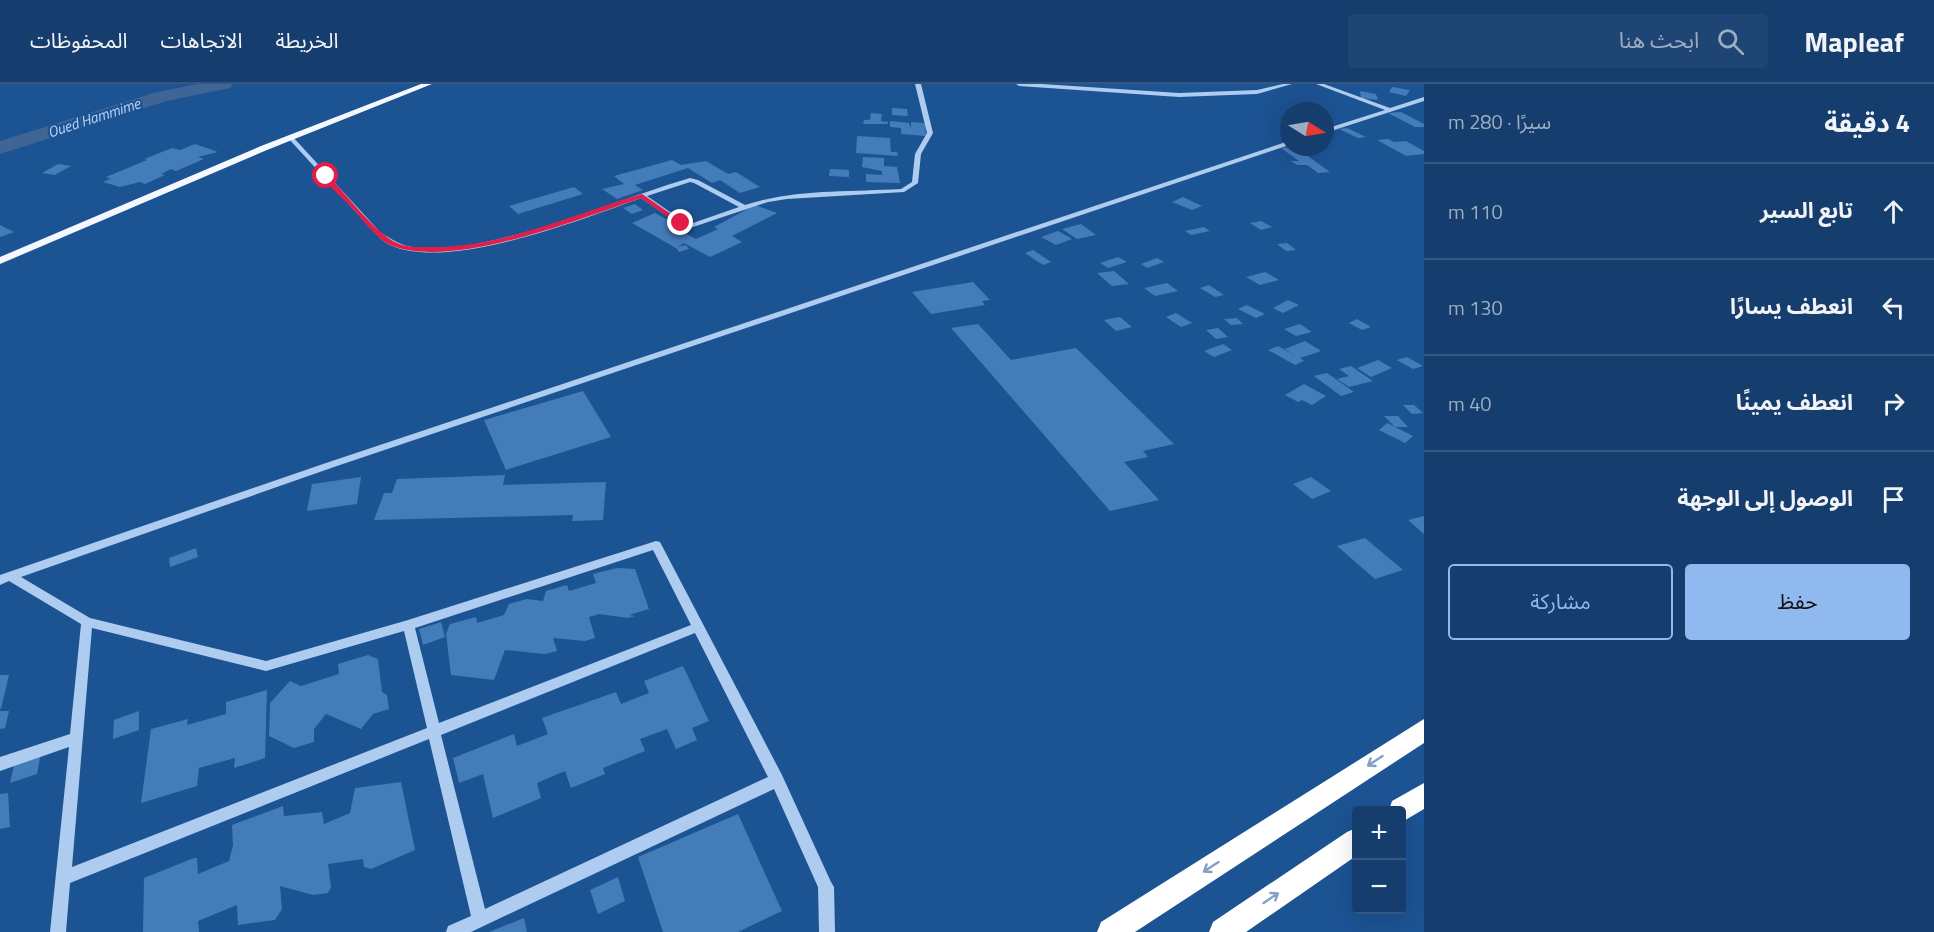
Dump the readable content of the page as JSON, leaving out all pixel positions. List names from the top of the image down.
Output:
{
  "water": ["Oued Hammime"],
  "north": "right",
  "page": {
    "header": "Mapleaf",
    "search": "ابحث هنا",
    "nav": ["الخريطة", "الاتجاهات", "المحفوظات"],
    "heading": ["4 دقيقة", "سيرًا · 280 m"],
    "list": [
      ["تابع السير", "110 m"],
      ["انعطف يسارًا", "130 m"],
      ["انعطف يمينًا", "40 m"],
      "الوصول إلى الوجهة"
    ],
    "buttons": ["حفظ", "مشاركة"],
    "map_buttons": ["+", "−"]
  }
}
